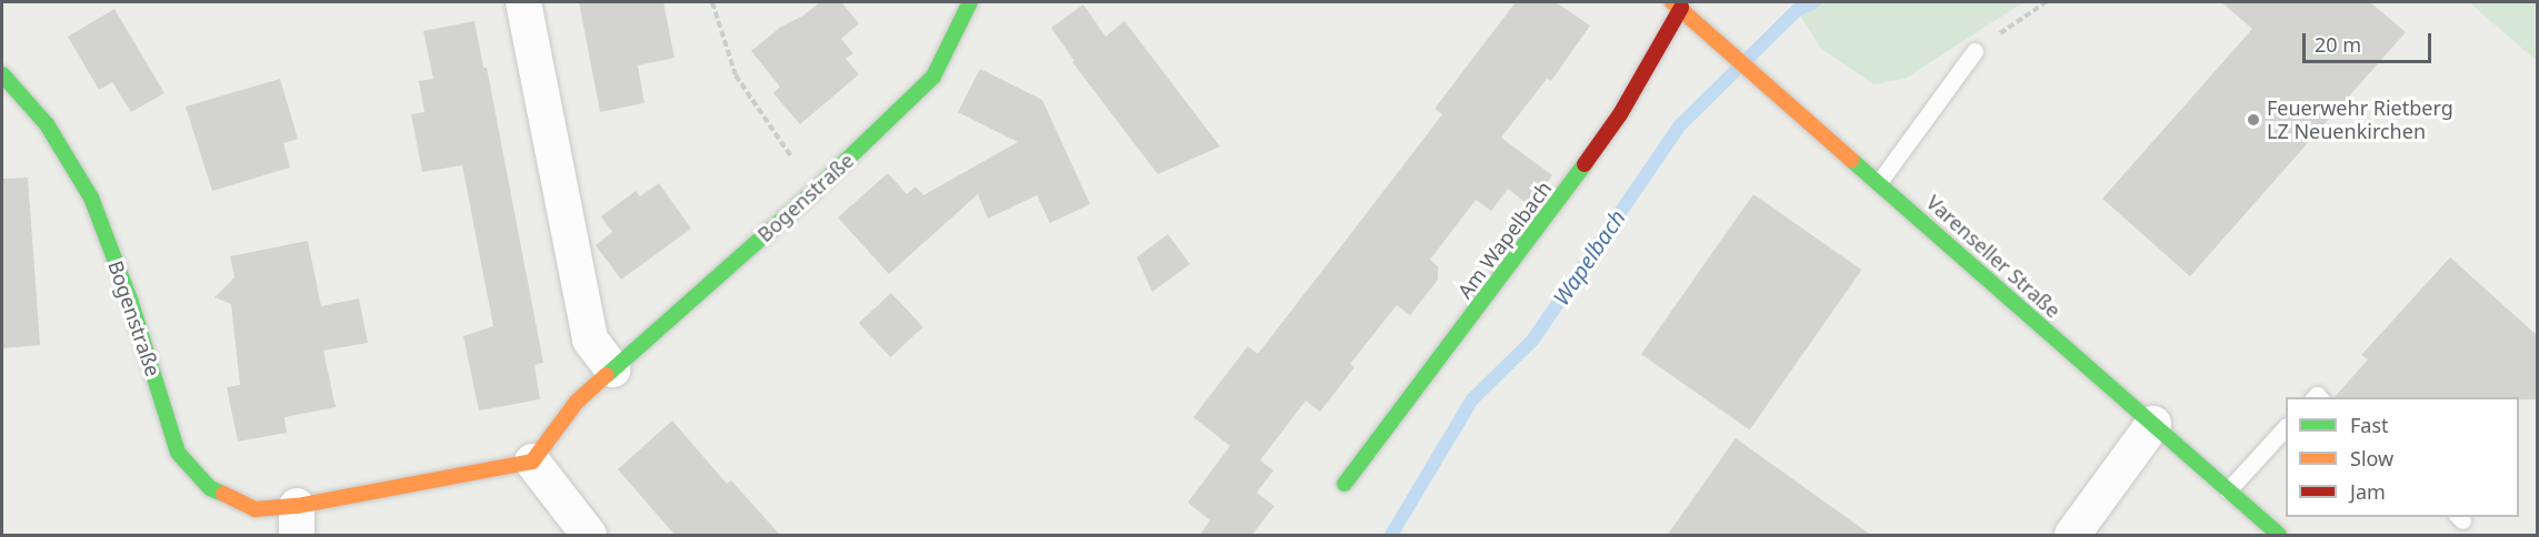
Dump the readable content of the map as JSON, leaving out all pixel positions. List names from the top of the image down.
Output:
{
  "streets": {
    "street": ["Bogenstraße", "Am Wapelbach", "Varenseller Straße"]
  },
  "crossings": [
    ["Am Wapelbach", "Varenseller Straße"]
  ],
  "water": ["Wapelbach"],
  "places": ["Feuerwehr Rietberg LZ Neuenkirchen"],
  "legend": ["Fast", "Slow", "Jam"],
  "scale_bar": "20 m"
}
